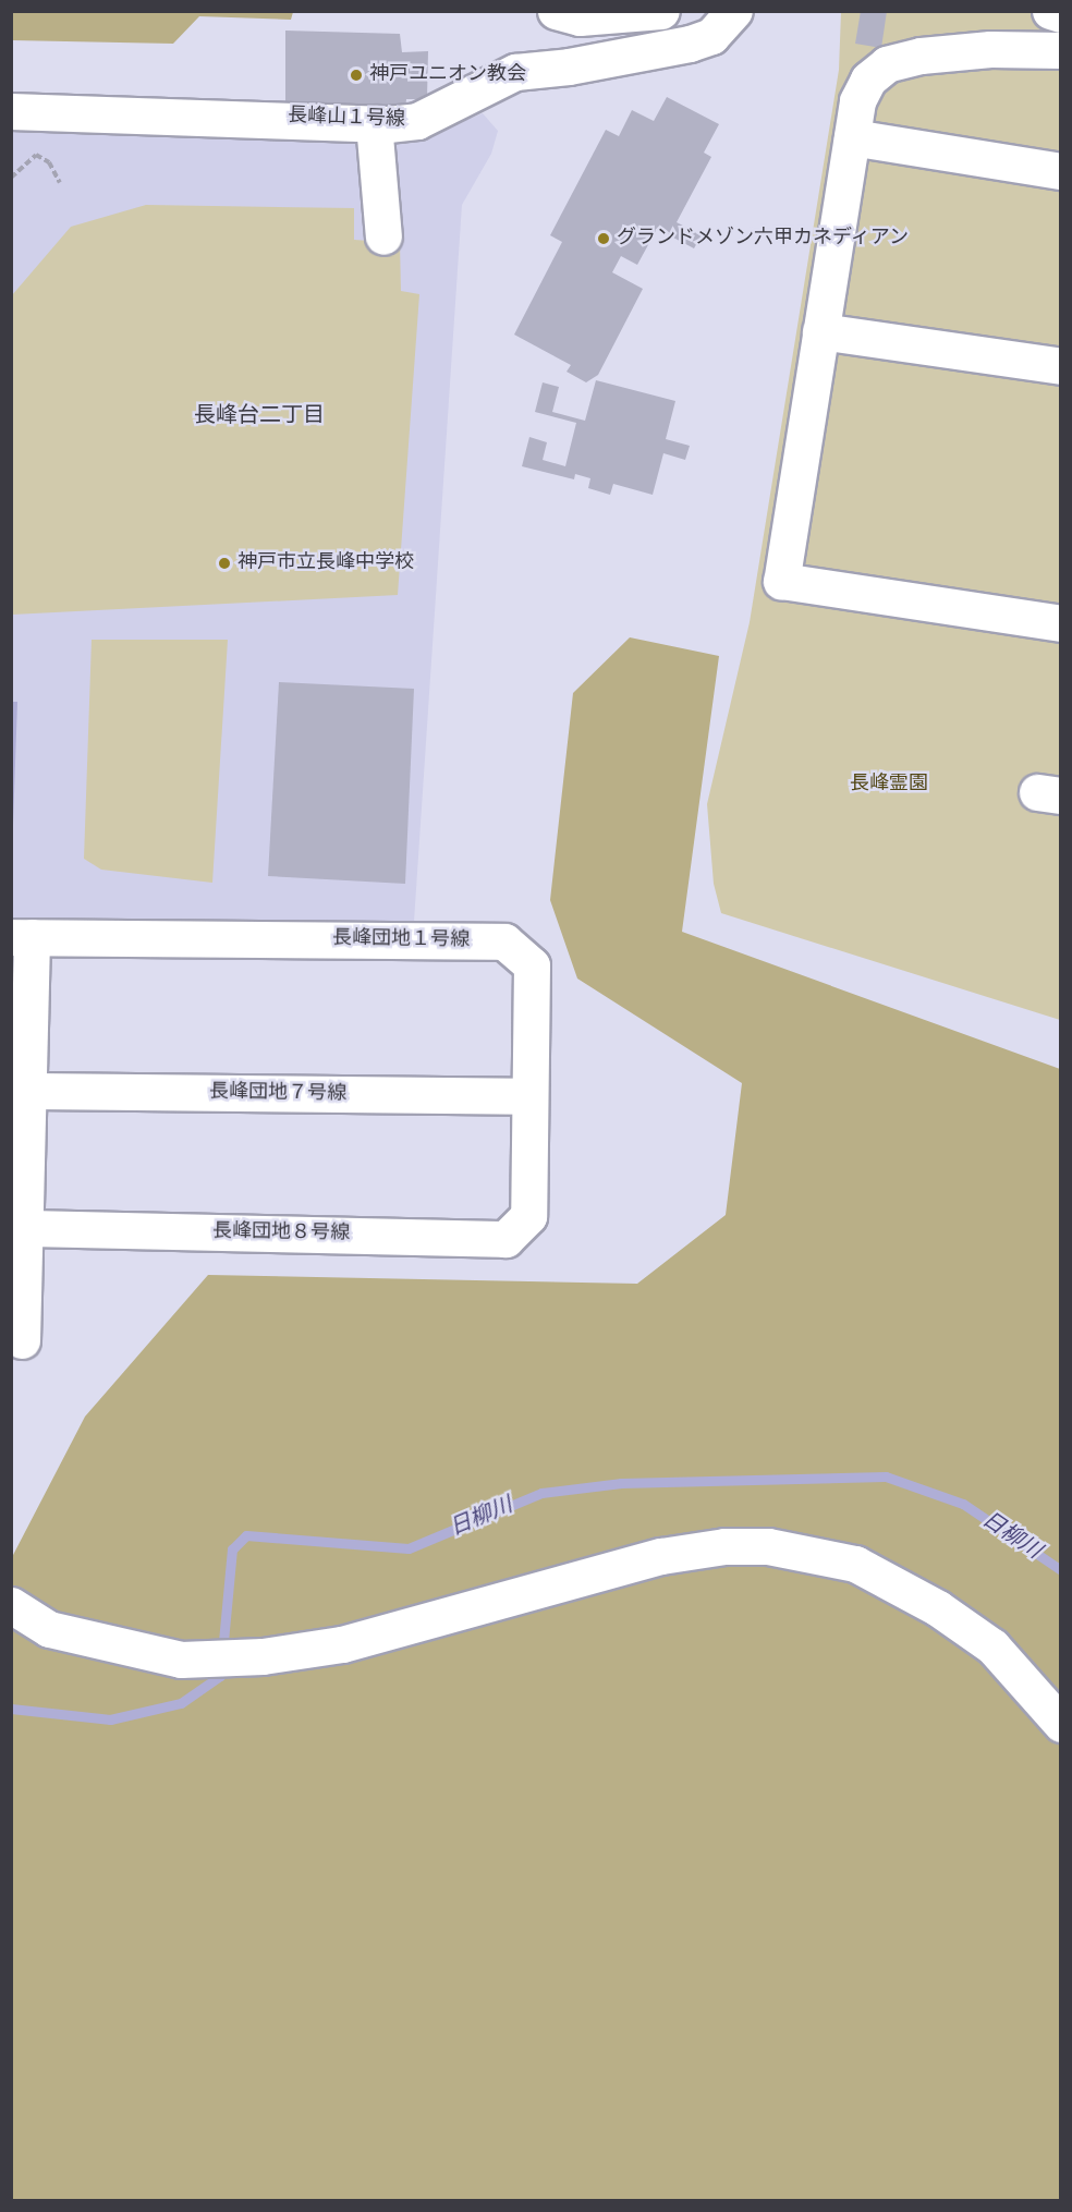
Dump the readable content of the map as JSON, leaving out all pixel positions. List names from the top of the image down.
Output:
{
  "streets": {
    "street": [
      "長峰山１号線",
      "長峰団地１号線",
      "長峰団地７号線",
      "長峰団地８号線"
    ]
  },
  "crossings": [
    ["長峰団地１号線", "長峰団地７号線"],
    ["長峰団地１号線", "長峰団地８号線"]
  ],
  "districts": ["長峰台二丁目"],
  "water": ["日柳川"],
  "parks": ["長峰霊園"],
  "places": ["神戸ユニオン教会", "グランドメゾン六甲カネディアン", "神戸市立長峰中学校"]
}
